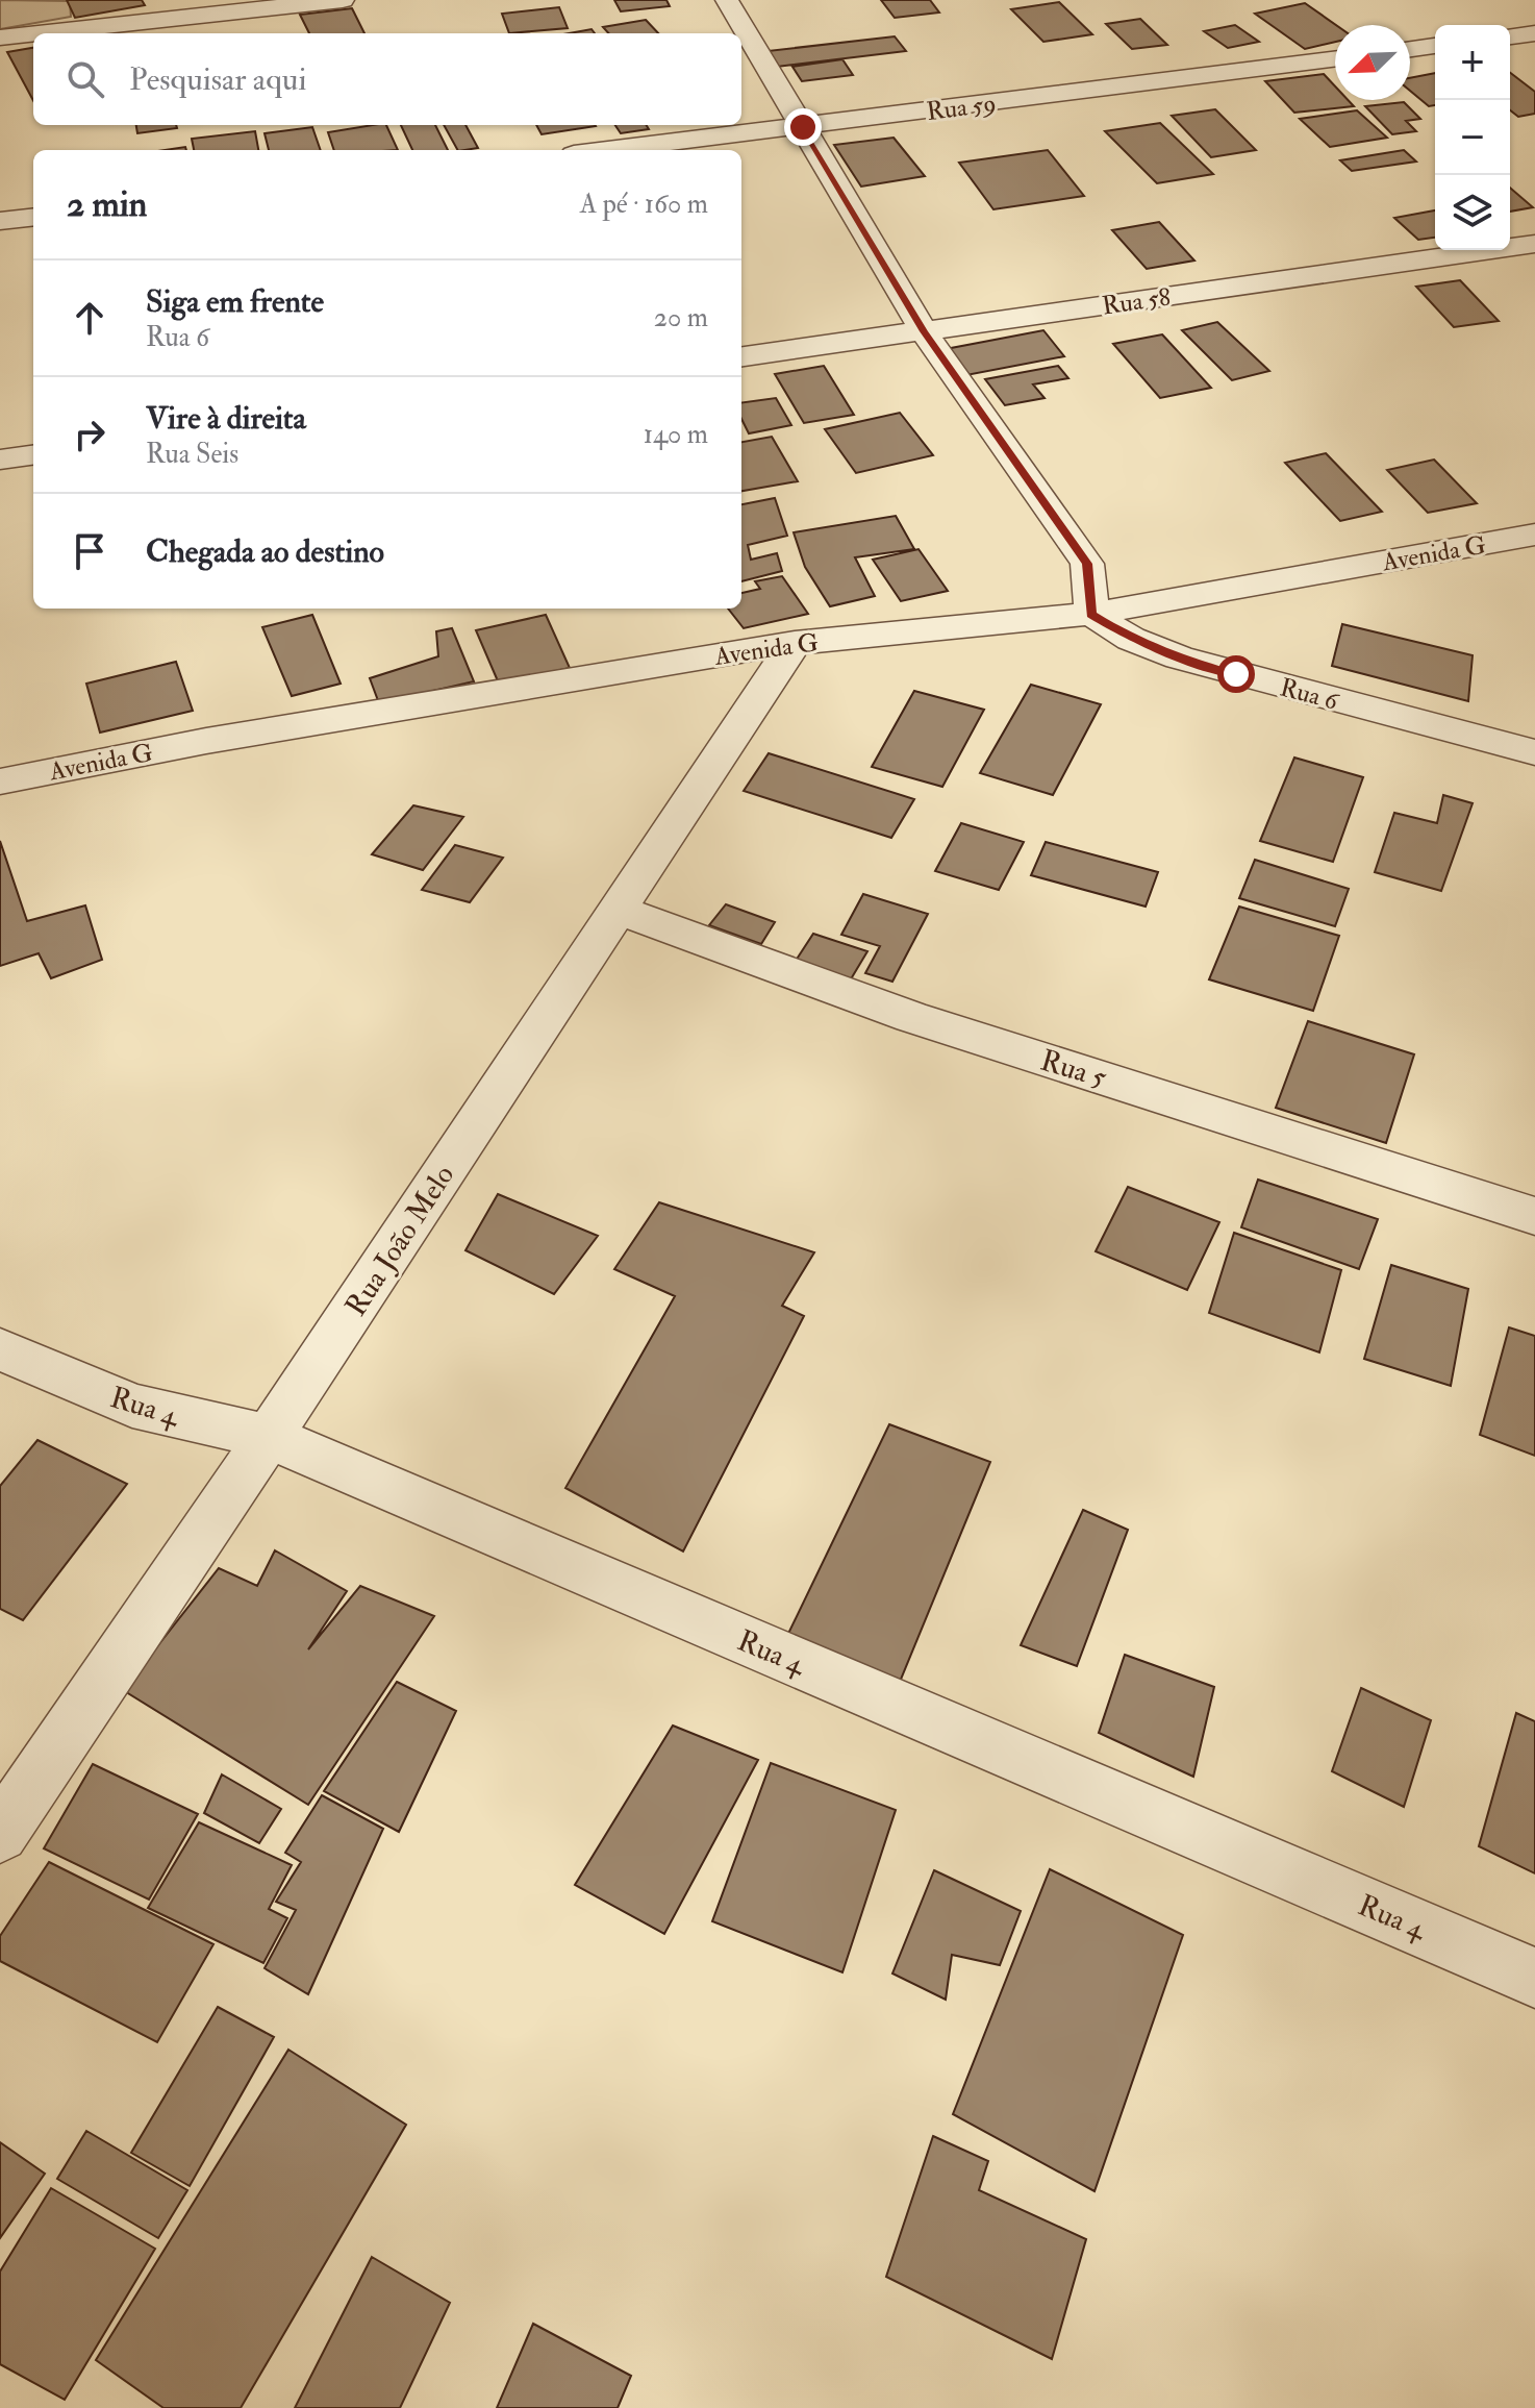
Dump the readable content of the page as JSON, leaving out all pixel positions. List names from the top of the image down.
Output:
{
  "streets": {
    "street": [
      "Rua 59",
      "Rua 58",
      "Avenida G",
      "Rua 6",
      "Rua 5",
      "Rua João Melo",
      "Rua 4"
    ]
  },
  "crossings": [
    ["Avenida G", "Rua 6"],
    ["Avenida G", "Rua João Melo"],
    ["Rua 5", "Rua João Melo"],
    ["Rua João Melo", "Rua 4"]
  ],
  "north": "bottom left",
  "page": {
    "map_buttons": ["+", "−"],
    "search": "Pesquisar aqui",
    "heading": ["2 min", "A pé · 160 m"],
    "list": [
      ["Siga em frente", "Rua 6", "20 m"],
      ["Vire à direita", "Rua Seis", "140 m"],
      "Chegada ao destino"
    ]
  }
}
